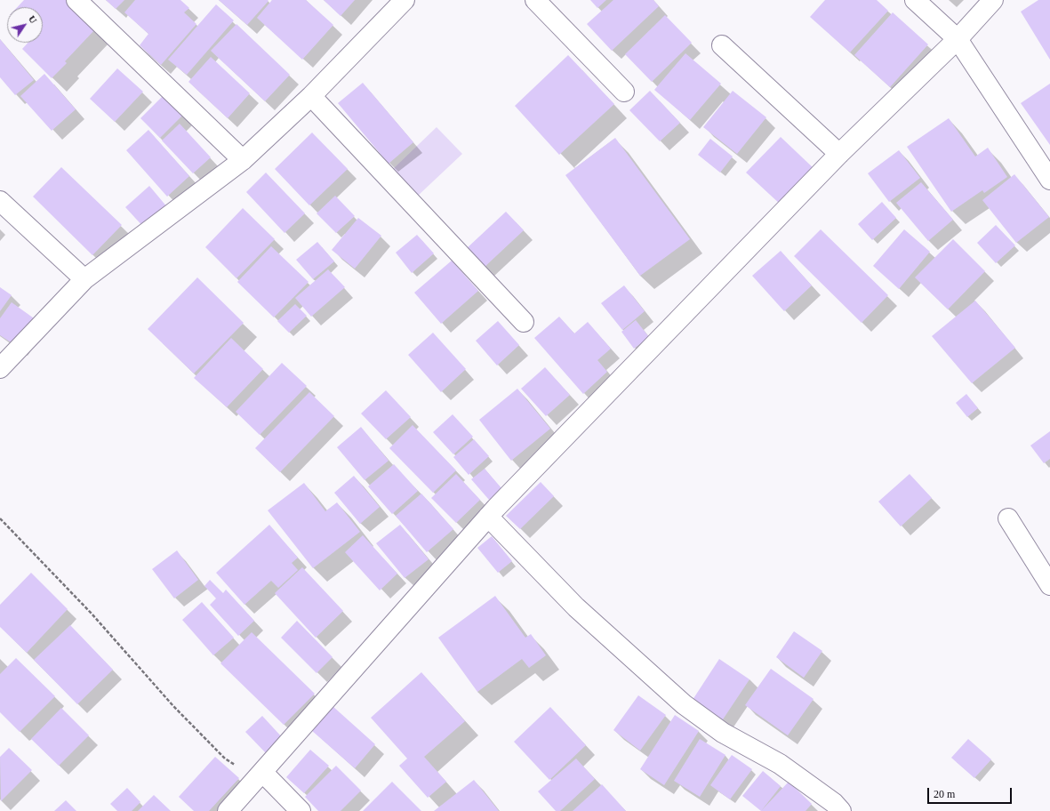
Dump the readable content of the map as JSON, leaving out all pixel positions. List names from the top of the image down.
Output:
{
  "scale_bar": "20 m",
  "north": "top right"
}
